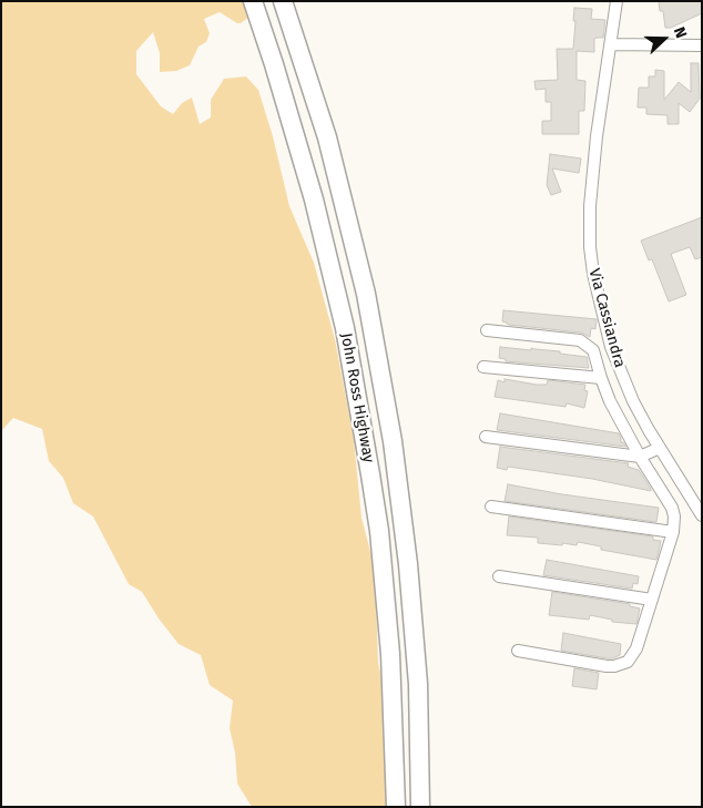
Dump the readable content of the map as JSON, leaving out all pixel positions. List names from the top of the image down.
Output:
{
  "streets": {
    "main road": ["John Ross Highway"],
    "street": ["Via Cassiandra"]
  },
  "north": "right"
}
